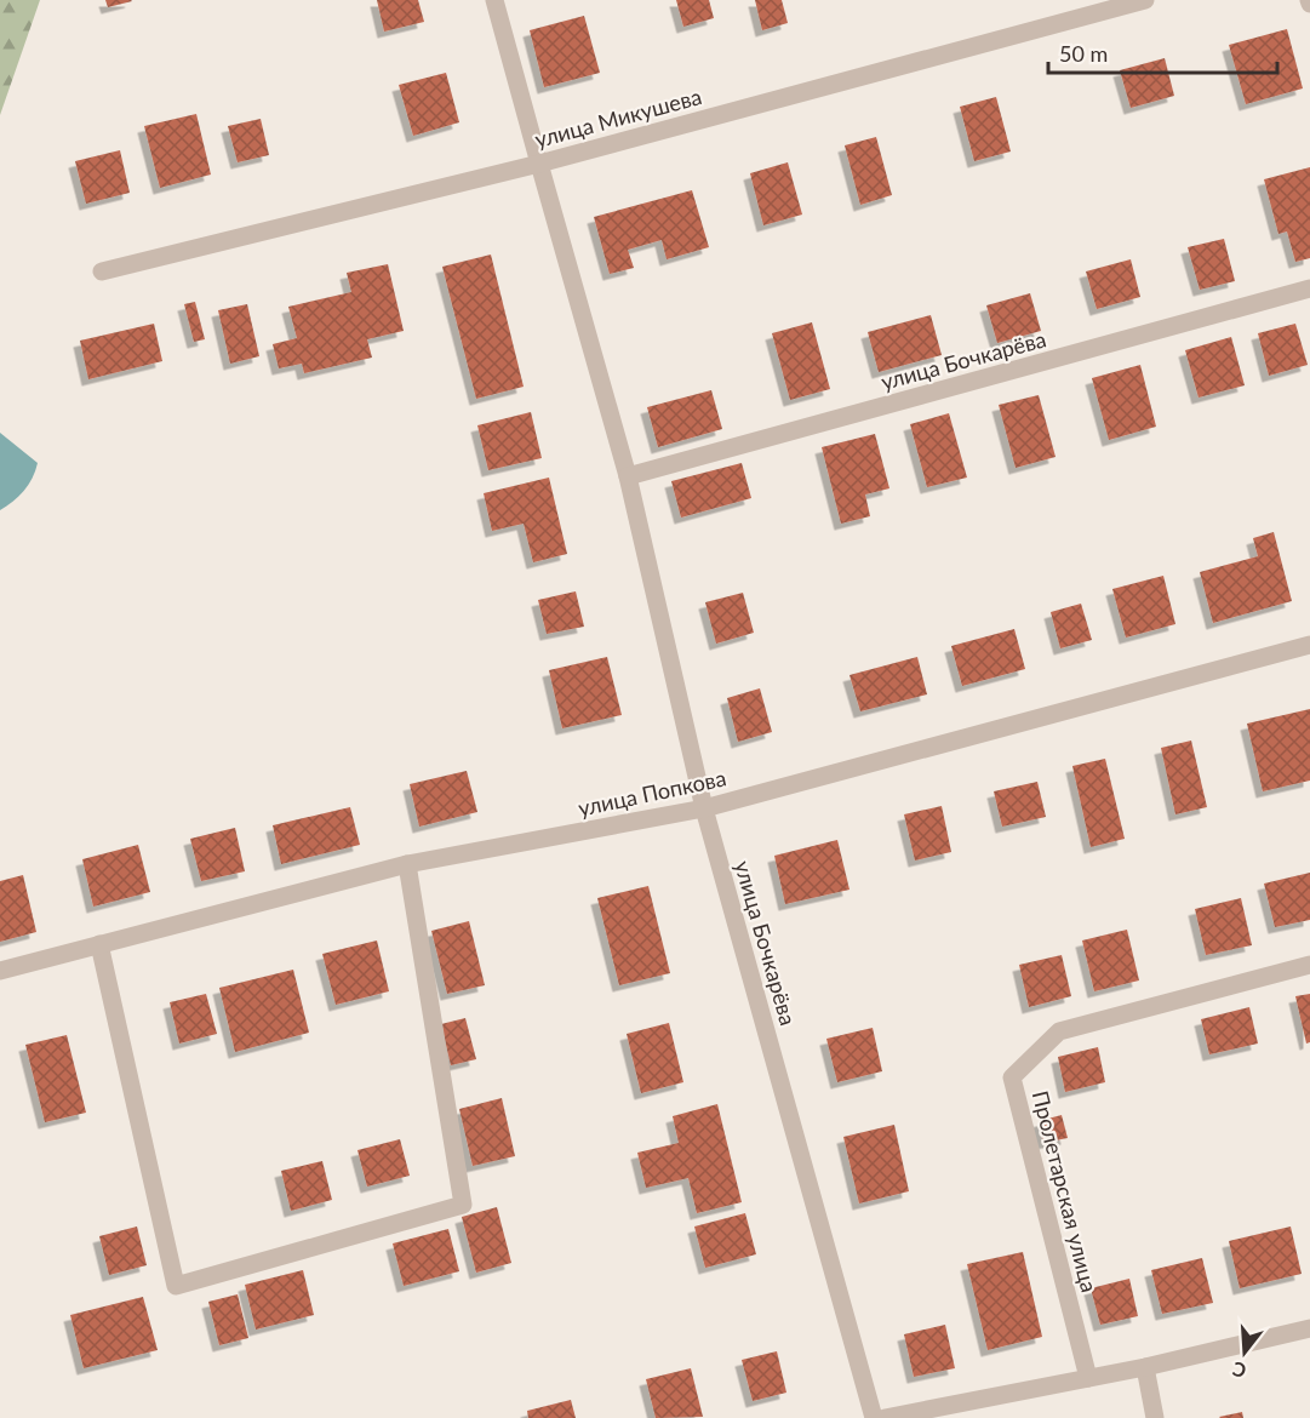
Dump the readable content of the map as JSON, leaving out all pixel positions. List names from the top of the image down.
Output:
{
  "streets": {
    "street": [
      "улица Микушева",
      "улица Бочкарёва",
      "улица Попкова",
      "Пролетарская улица"
    ]
  },
  "crossings": [
    ["улица Микушева", "улица Бочкарёва"],
    ["улица Бочкарёва", "улица Попкова"]
  ],
  "scale_bar": "50 m",
  "north": "bottom"
}
